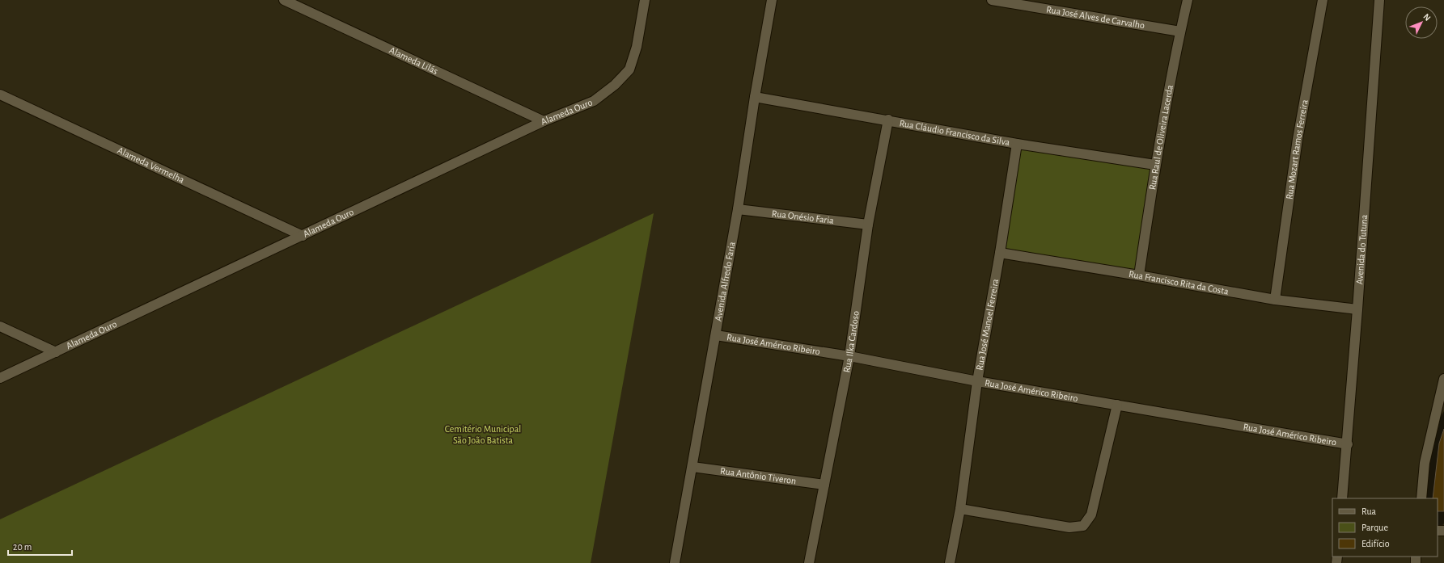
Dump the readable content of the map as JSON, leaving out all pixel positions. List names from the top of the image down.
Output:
{
  "streets": {
    "street": [
      "Rua José Alves de Carvalho",
      "Alameda Lilás",
      "Alameda Ouro",
      "Rua Cláudio Francisco da Silva",
      "Rua Raul de Oliveira Lacerda",
      "Rua Mozart Ramos Ferreira",
      "Alameda Vermelha",
      "Rua Onésio Faria",
      "Avenida do Tutuna",
      "Avenida Alfredo Faria",
      "Rua Francisco Rita da Costa",
      "Rua José Manoel Ferreira",
      "Rua Ilka Cardoso",
      "Rua José Américo Ribeiro",
      "Rua Antônio Tiveron"
    ]
  },
  "crossings": [
    ["Rua José Alves de Carvalho", "Rua Raul de Oliveira Lacerda"],
    ["Alameda Lilás", "Alameda Ouro"],
    ["Alameda Ouro", "Alameda Vermelha"],
    ["Rua Cláudio Francisco da Silva", "Rua Raul de Oliveira Lacerda"],
    ["Rua Cláudio Francisco da Silva", "Avenida Alfredo Faria"],
    ["Rua Cláudio Francisco da Silva", "Rua José Manoel Ferreira"],
    ["Rua Cláudio Francisco da Silva", "Rua Ilka Cardoso"],
    ["Rua Raul de Oliveira Lacerda", "Rua Francisco Rita da Costa"],
    ["Rua Mozart Ramos Ferreira", "Rua Francisco Rita da Costa"],
    ["Rua Onésio Faria", "Avenida Alfredo Faria"],
    ["Rua Onésio Faria", "Rua Ilka Cardoso"],
    ["Avenida do Tutuna", "Rua Francisco Rita da Costa"],
    ["Avenida do Tutuna", "Rua José Américo Ribeiro"],
    ["Avenida Alfredo Faria", "Rua José Américo Ribeiro"],
    ["Avenida Alfredo Faria", "Rua Antônio Tiveron"],
    ["Rua Francisco Rita da Costa", "Rua José Manoel Ferreira"],
    ["Rua José Manoel Ferreira", "Rua José Américo Ribeiro"],
    ["Rua Ilka Cardoso", "Rua José Américo Ribeiro"],
    ["Rua Ilka Cardoso", "Rua Antônio Tiveron"]
  ],
  "parks": ["Cemitério Municipal São João Batista"],
  "legend": ["Rua", "Parque", "Edifício"],
  "scale_bar": "20 m",
  "north": "top right"
}
